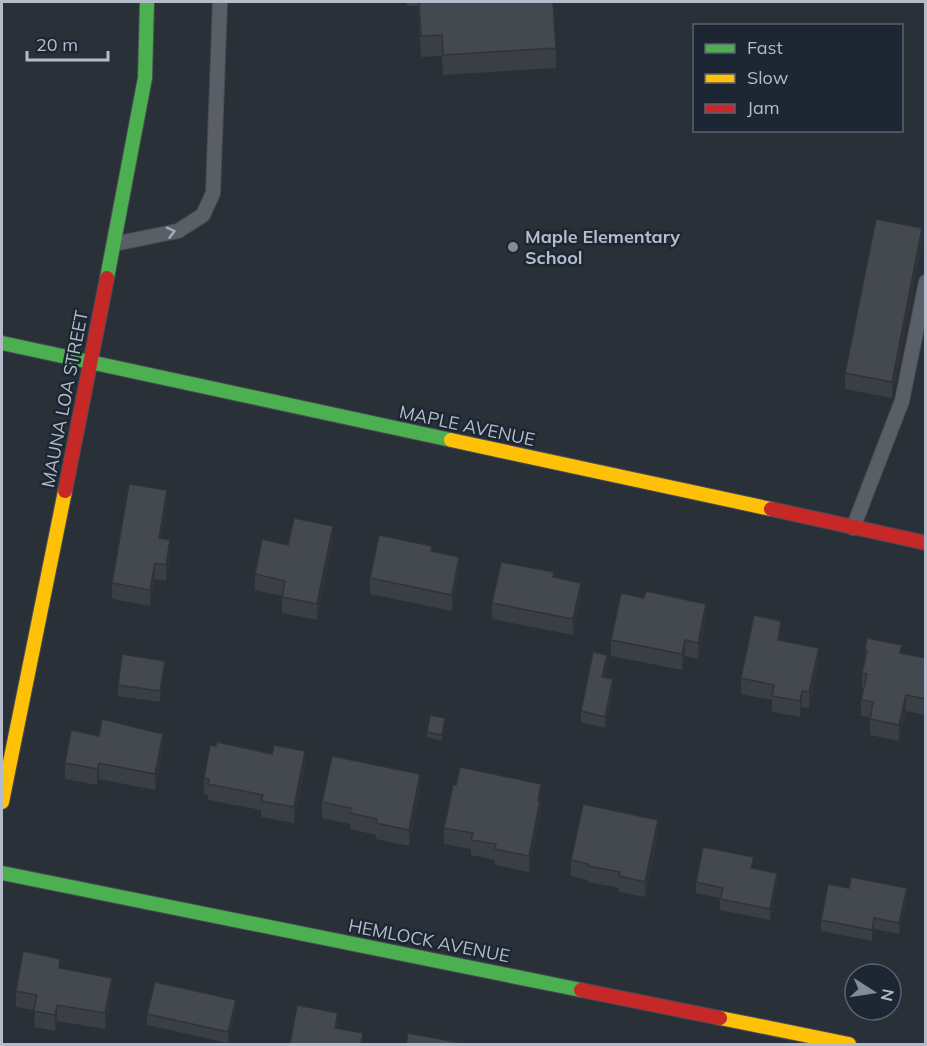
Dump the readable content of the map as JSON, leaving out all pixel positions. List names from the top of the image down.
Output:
{
  "streets": {
    "street": ["MAUNA LOA STREET", "MAPLE AVENUE", "HEMLOCK AVENUE"]
  },
  "crossings": [
    ["MAUNA LOA STREET", "MAPLE AVENUE"]
  ],
  "places": ["Maple Elementary School"],
  "legend": ["Fast", "Slow", "Jam"],
  "scale_bar": "20 m",
  "north": "right"
}
